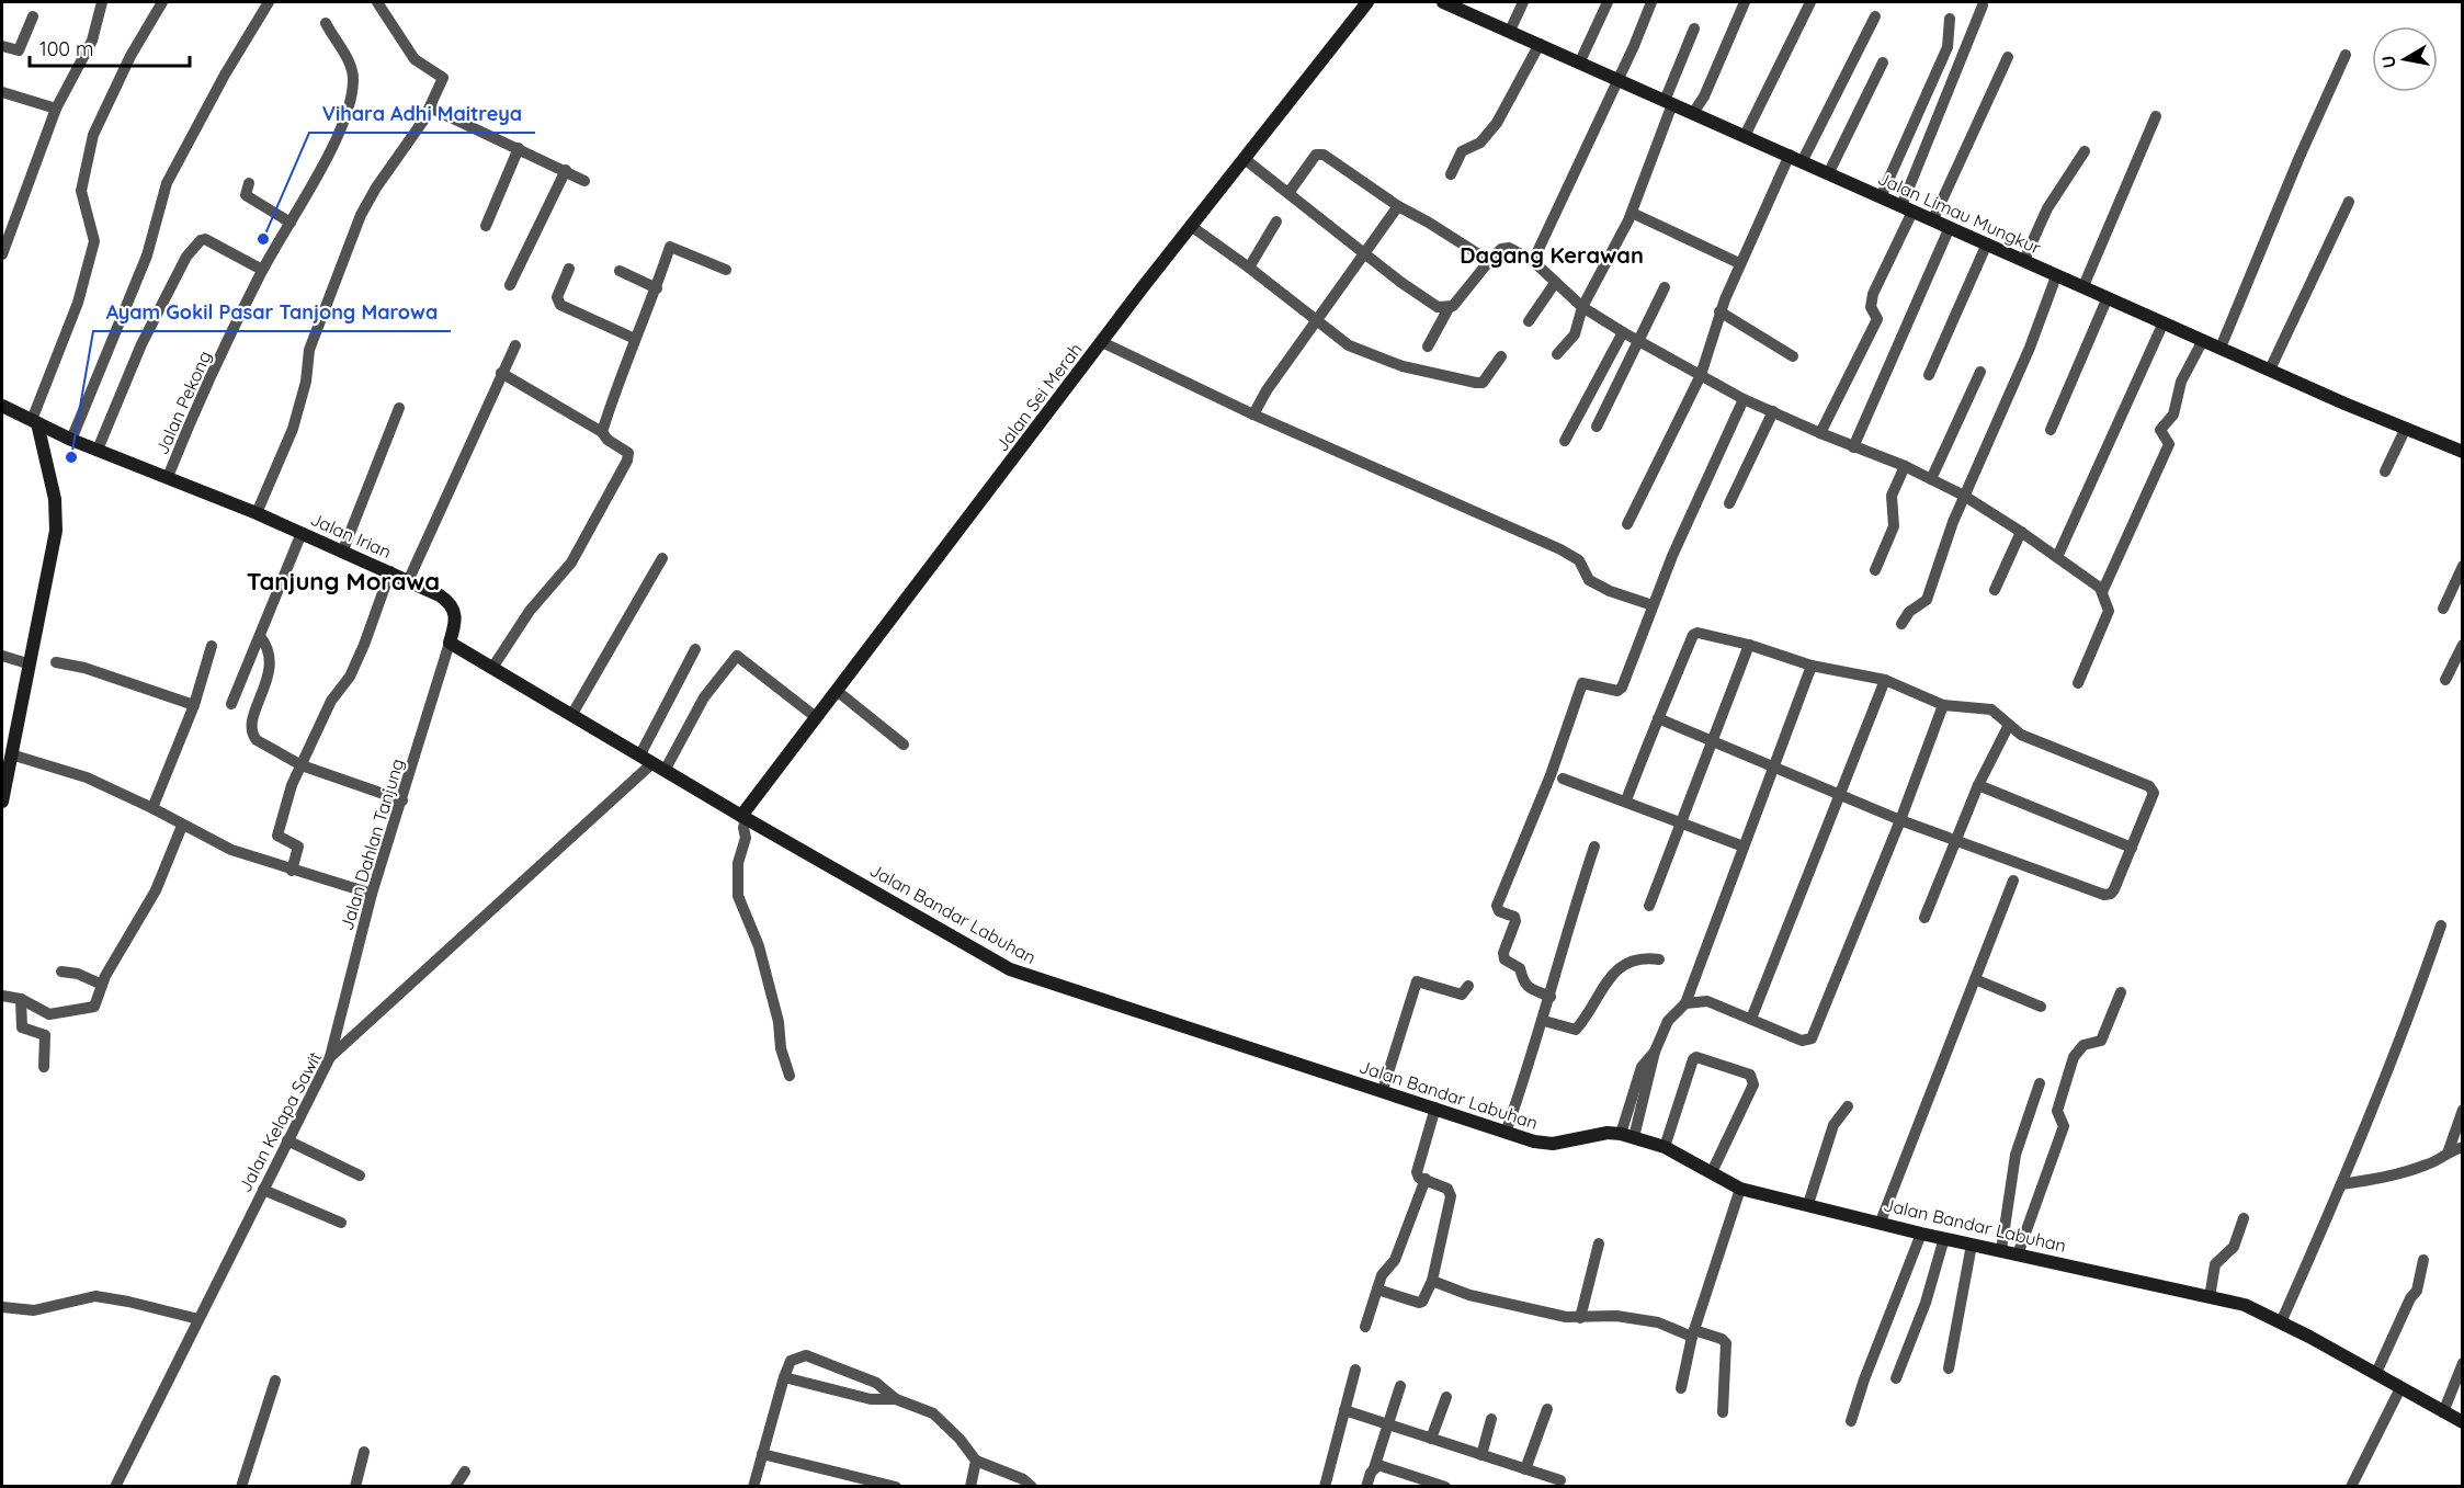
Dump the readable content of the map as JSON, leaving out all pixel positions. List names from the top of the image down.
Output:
{
  "streets": {
    "main road": [
      "Jalan Limau Mungkur",
      "Jalan Sei Merah",
      "Jalan Irian",
      "Jalan Bandar Labuhan"
    ],
    "street": ["Jalan Pekong", "Jalan Dahlan Tanjung", "Jalan Kelapa Sawit"]
  },
  "crossings": [
    ["Jalan Sei Merah", "Jalan Bandar Labuhan"],
    ["Jalan Sei Merah", "Jalan Kelapa Sawit"],
    ["Jalan Pekong", "Jalan Irian"],
    ["Jalan Irian", "Jalan Dahlan Tanjung"],
    ["Jalan Dahlan Tanjung", "Jalan Kelapa Sawit"],
    ["Jalan Bandar Labuhan", "Jalan Kelapa Sawit"]
  ],
  "districts": ["Dagang Kerawan", "Tanjung Morawa"],
  "places": ["Vihara Adhi Maitreya", "Ayam Gokil Pasar Tanjong Marowa"],
  "scale_bar": "100 m",
  "north": "left"
}
